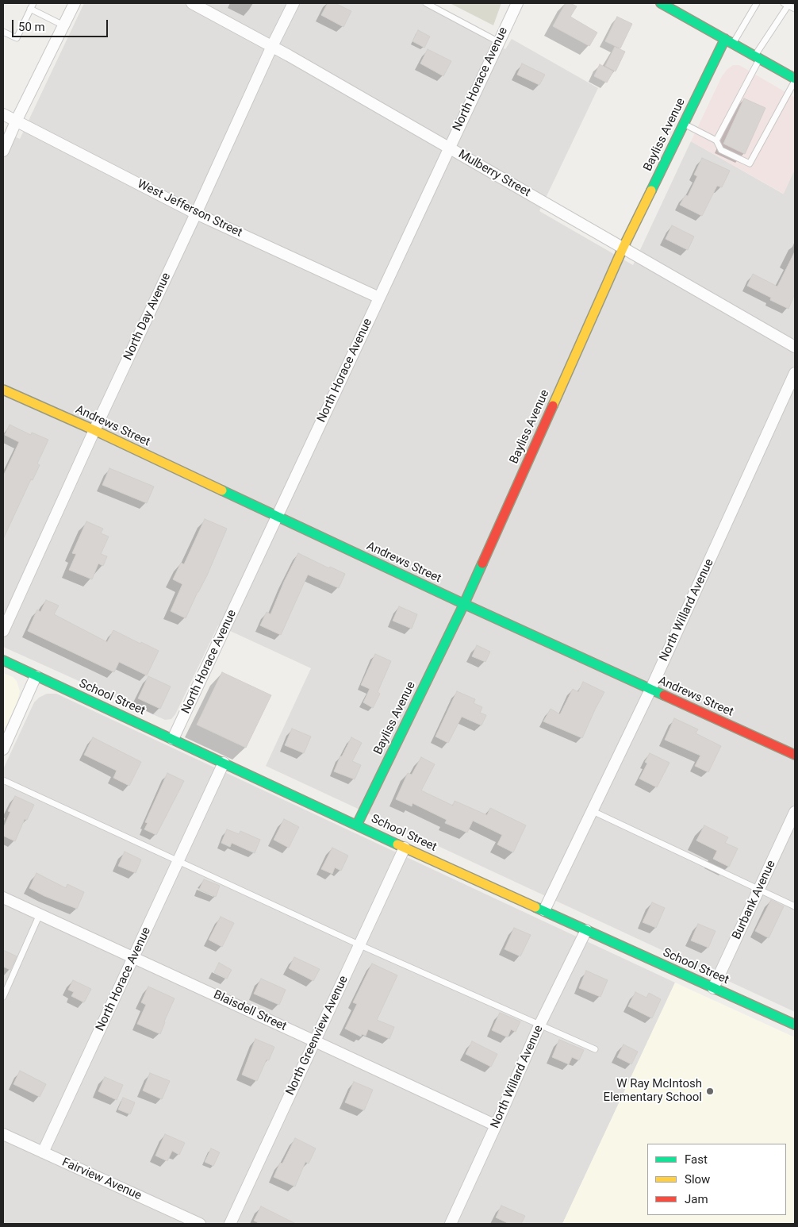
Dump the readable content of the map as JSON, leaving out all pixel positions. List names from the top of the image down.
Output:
{
  "streets": {
    "street": [
      "North Horace Avenue",
      "Bayliss Avenue",
      "Mulberry Street",
      "West Jefferson Street",
      "North Day Avenue",
      "Andrews Street",
      "North Willard Avenue",
      "School Street",
      "Burbank Avenue",
      "Blaisdell Street",
      "North Greenview Avenue",
      "Fairview Avenue"
    ]
  },
  "crossings": [
    ["North Horace Avenue", "Mulberry Street"],
    ["North Horace Avenue", "West Jefferson Street"],
    ["North Horace Avenue", "Andrews Street"],
    ["North Horace Avenue", "School Street"],
    ["North Horace Avenue", "Blaisdell Street"],
    ["North Horace Avenue", "Fairview Avenue"],
    ["Bayliss Avenue", "Mulberry Street"],
    ["Bayliss Avenue", "Andrews Street"],
    ["Bayliss Avenue", "School Street"],
    ["Mulberry Street", "North Day Avenue"],
    ["West Jefferson Street", "North Day Avenue"],
    ["North Day Avenue", "Andrews Street"],
    ["Andrews Street", "North Willard Avenue"],
    ["North Willard Avenue", "School Street"],
    ["North Willard Avenue", "Blaisdell Street"],
    ["School Street", "Burbank Avenue"],
    ["School Street", "North Greenview Avenue"],
    ["Blaisdell Street", "North Greenview Avenue"]
  ],
  "places": ["W Ray McIntosh Elementary School"],
  "legend": ["Fast", "Slow", "Jam"],
  "scale_bar": "50 m"
}
